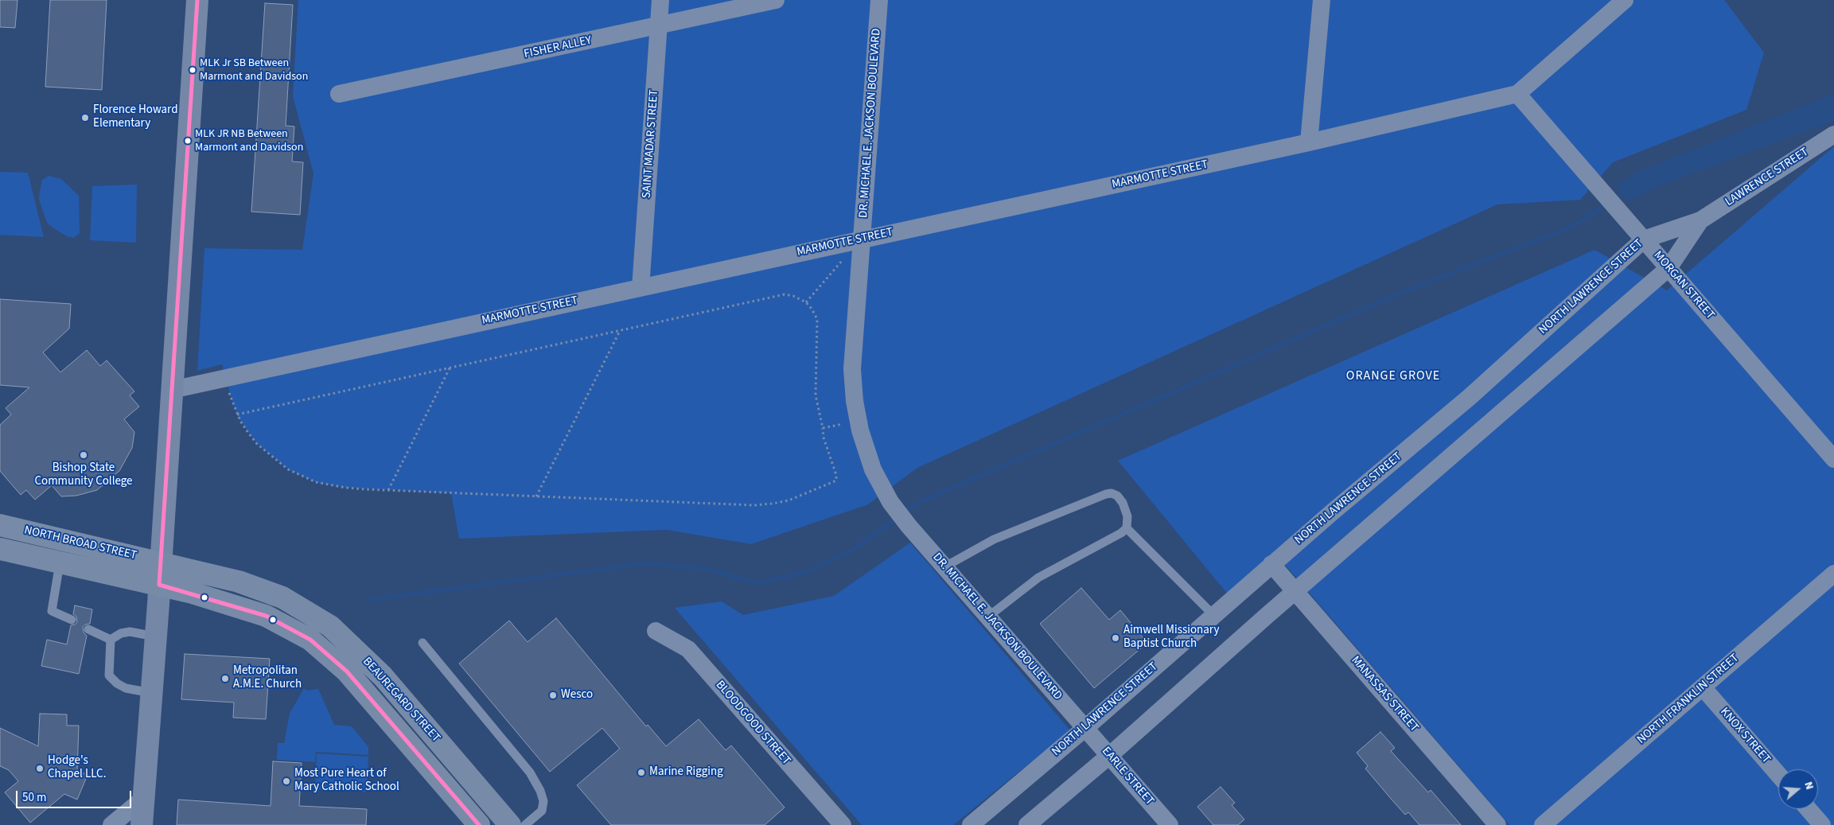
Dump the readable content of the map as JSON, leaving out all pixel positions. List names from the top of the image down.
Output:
{
  "streets": {
    "main road": ["NORTH BROAD STREET", "BEAUREGARD STREET"],
    "street": [
      "FISHER ALLEY",
      "DR. MICHAEL E. JACKSON BOULEVARD",
      "SAINT MADAR STREET",
      "MARMOTTE STREET",
      "LAWRENCE STREET",
      "MORGAN STREET",
      "NORTH LAWRENCE STREET",
      "MANASSAS STREET",
      "NORTH FRANKLIN STREET",
      "BLOODGOOD STREET",
      "KNOX STREET",
      "EARLE STREET"
    ]
  },
  "crossings": [
    ["FISHER ALLEY", "SAINT MADAR STREET"],
    ["DR. MICHAEL E. JACKSON BOULEVARD", "MARMOTTE STREET"],
    ["DR. MICHAEL E. JACKSON BOULEVARD", "NORTH LAWRENCE STREET"],
    ["DR. MICHAEL E. JACKSON BOULEVARD", "EARLE STREET"],
    ["SAINT MADAR STREET", "MARMOTTE STREET"],
    ["MARMOTTE STREET", "MORGAN STREET"],
    ["LAWRENCE STREET", "NORTH LAWRENCE STREET"],
    ["MORGAN STREET", "NORTH LAWRENCE STREET"],
    ["NORTH LAWRENCE STREET", "MANASSAS STREET"],
    ["NORTH LAWRENCE STREET", "EARLE STREET"],
    ["NORTH BROAD STREET", "BEAUREGARD STREET"],
    ["NORTH FRANKLIN STREET", "KNOX STREET"]
  ],
  "districts": ["ORANGE GROVE"],
  "places": [
    "MLK Jr SB Between Marmont and Davidson",
    "Florence Howard Elementary",
    "MLK JR NB Between Marmont and Davidson",
    "Bishop State Community College",
    "Aimwell Missionary Baptist Church",
    "Metropolitan A.M.E. Church",
    "Wesco",
    "Hodge's Chapel LLC.",
    "Marine Rigging",
    "Most Pure Heart of Mary Catholic School"
  ],
  "scale_bar": "50 m",
  "north": "right"
}
